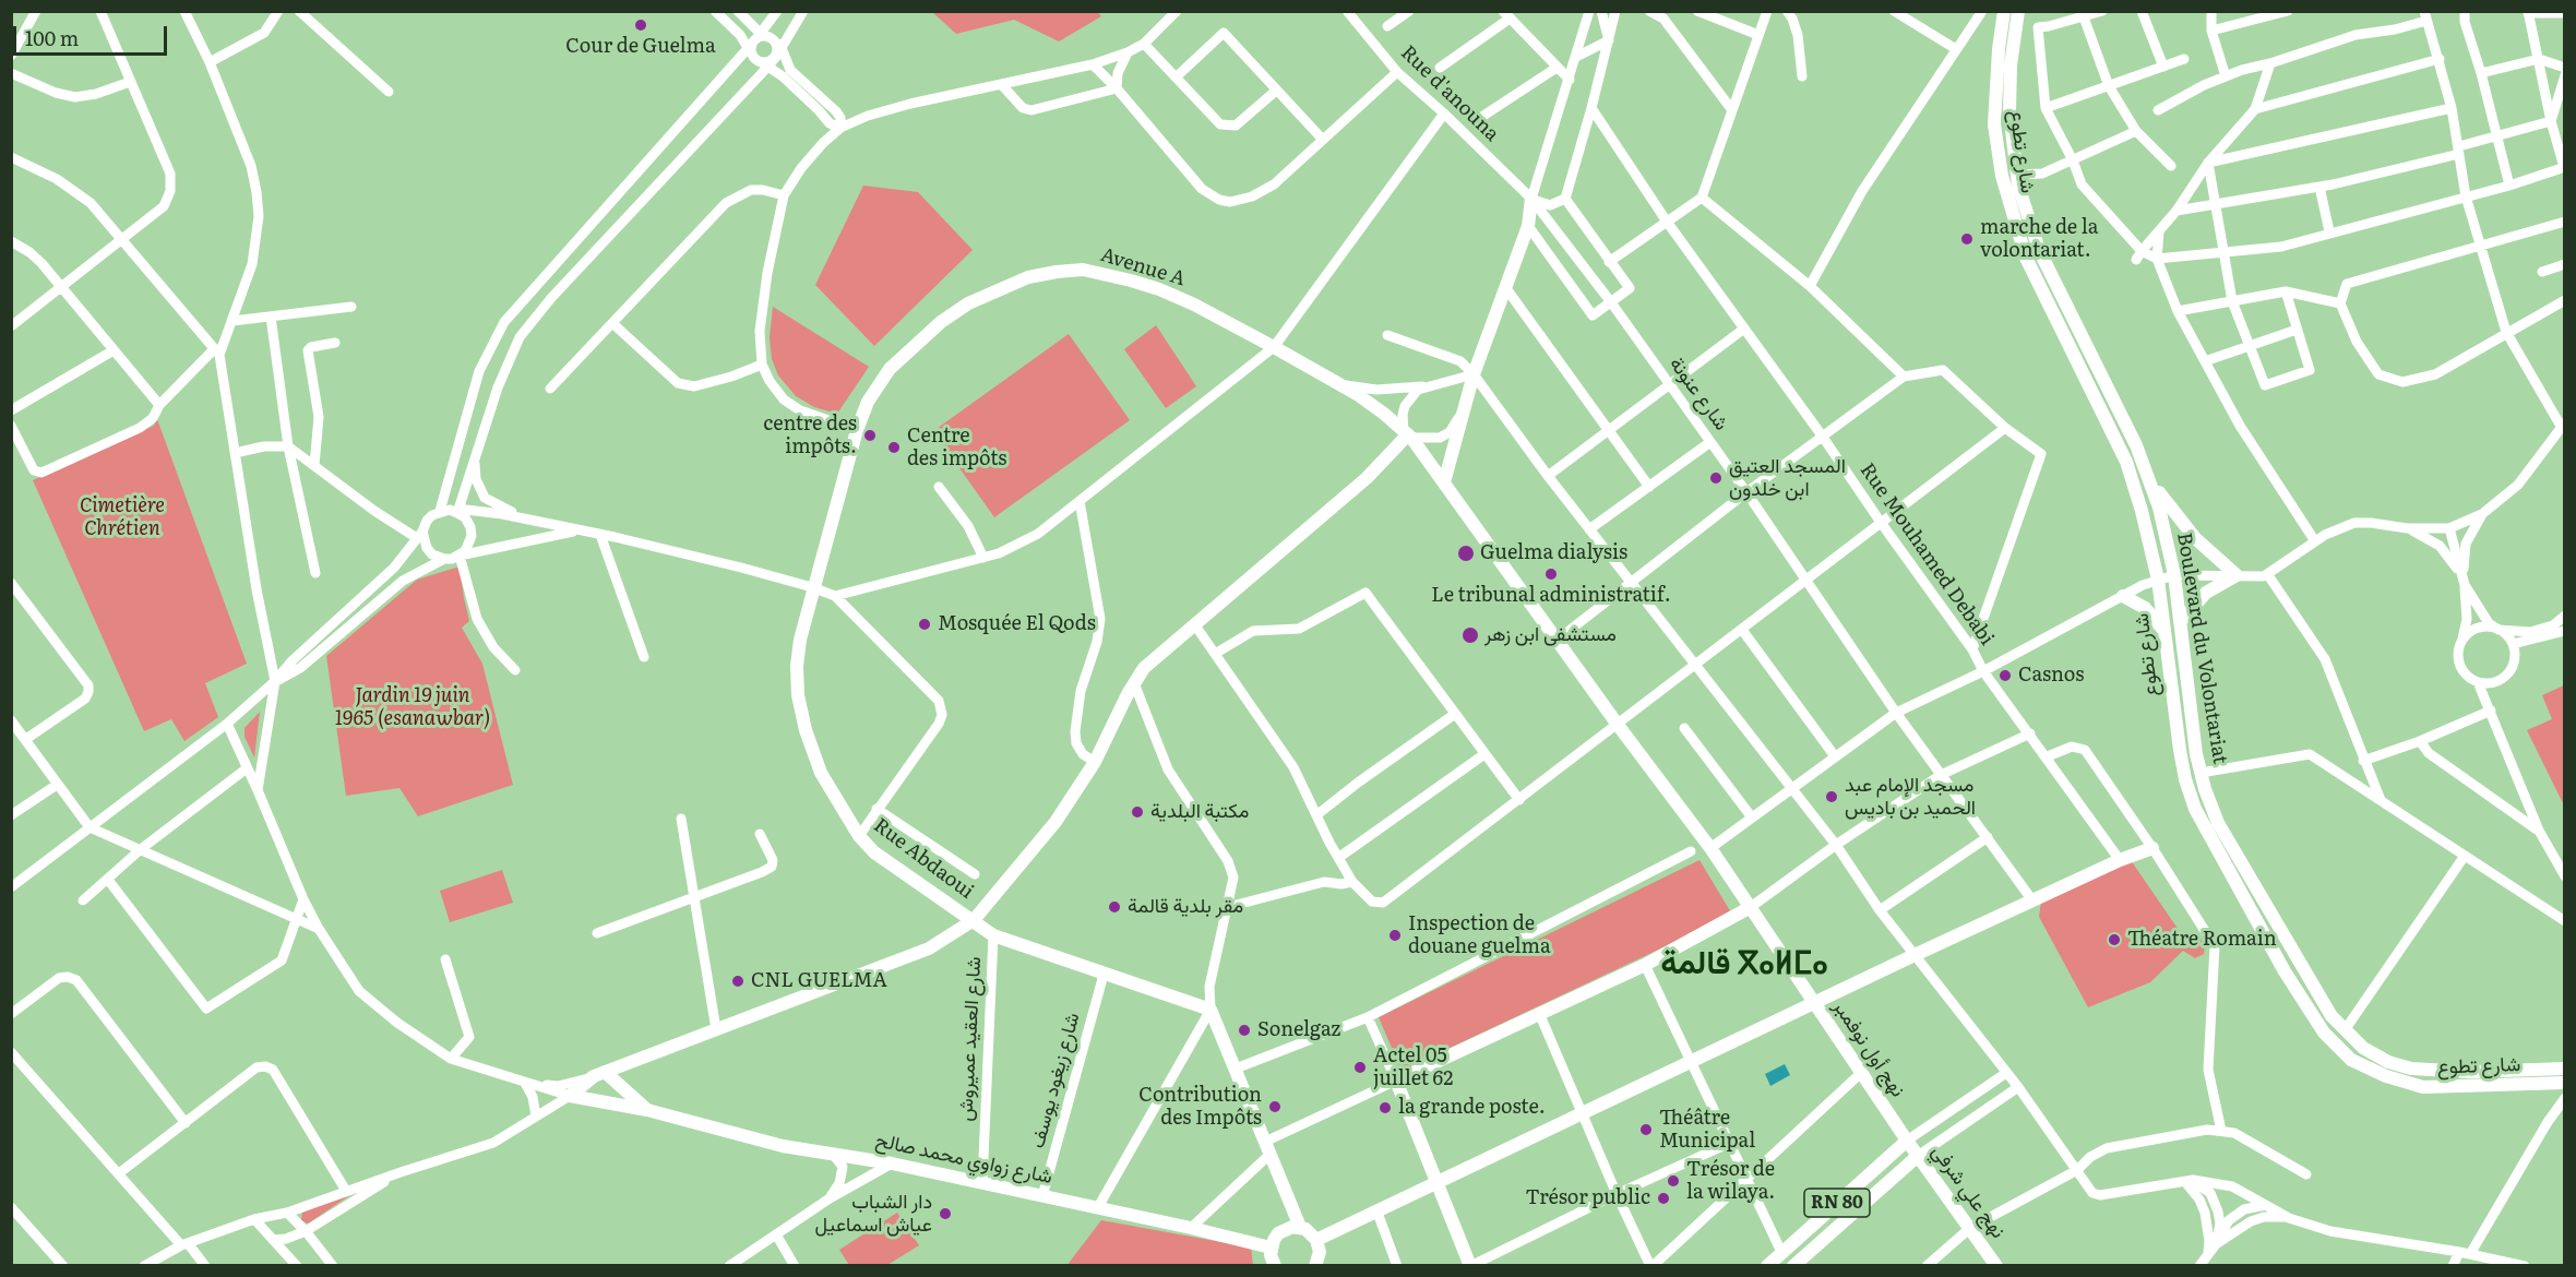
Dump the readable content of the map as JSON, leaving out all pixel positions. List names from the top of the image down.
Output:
{
  "streets": {
    "main road": [
      "شارع تطوع",
      "Avenue A",
      "Boulevard du Volontariat",
      "Rue Abdaoui",
      "نهج أول نوفمبر",
      "شارع زواوي محمد صالح",
      "نهج علي شرفي",
      "RN 80"
    ],
    "street": [
      "Rue d'anouna",
      "شارع عنونة",
      "Rue Mouhamed Debabi",
      "شارع العقيد عميروش",
      "شارع زيغود يوسف"
    ]
  },
  "crossings": [
    ["Rue d'anouna", "شارع عنونة"],
    ["شارع تطوع", "Boulevard du Volontariat"],
    ["Avenue A", "Rue Abdaoui"],
    ["Avenue A", "نهج أول نوفمبر"],
    ["Rue Abdaoui", "شارع العقيد عميروش"],
    ["Rue Abdaoui", "شارع زيغود يوسف"],
    ["شارع العقيد عميروش", "شارع زواوي محمد صالح"],
    ["نهج أول نوفمبر", "نهج علي شرفي"],
    ["نهج أول نوفمبر", "RN 80"],
    ["شارع زيغود يوسف", "شارع زواوي محمد صالح"],
    ["نهج علي شرفي", "RN 80"]
  ],
  "districts": ["قالمة ⴳⴰⵍⵎⴰ"],
  "parks": ["Cimetière Chrétien", "Jardin 19 juin 1965 (esanawbar)"],
  "places": [
    "Cour de Guelma",
    "marche de la volontariat.",
    "centre des impôts.",
    "Centre des impôts",
    "المسجد العتيق ابن خلدون",
    "Guelma dialysis",
    "Le tribunal administratif.",
    "Mosquée El Qods",
    "مستشفى ابن زهر",
    "Casnos",
    "مسجد الإمام عبد الحميد بن باديس",
    "مكتبة البلدية",
    "مقر بلدية قالمة",
    "Inspection de douane guelma",
    "Théatre Romain",
    "CNL GUELMA",
    "Sonelgaz",
    "Actel 05 juillet 62",
    "Contribution des Impôts",
    "la grande poste.",
    "Théâtre Municipal",
    "Trésor de la wilaya.",
    "Trésor public",
    "دار الشباب عياش اسماعيل"
  ],
  "scale_bar": "100 m"
}
